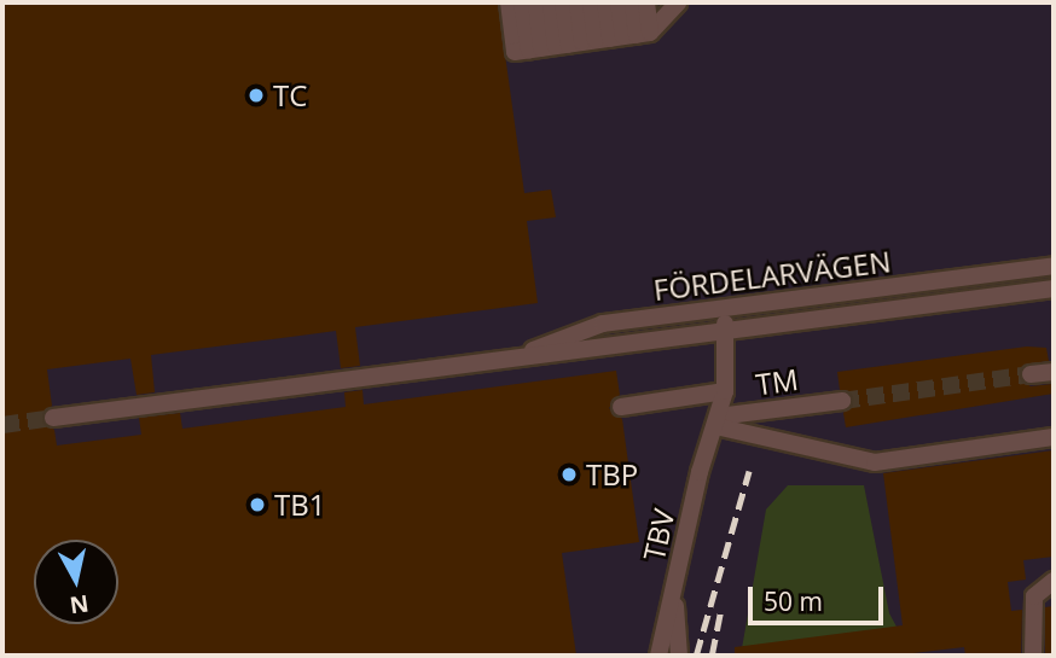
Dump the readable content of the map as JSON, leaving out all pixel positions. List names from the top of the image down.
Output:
{
  "streets": {
    "street": ["FÖRDELARVÄGEN", "TM", "TBV"]
  },
  "crossings": [
    ["FÖRDELARVÄGEN", "TBV"],
    ["TM", "TBV"]
  ],
  "places": ["TC", "TBP", "TB1"],
  "scale_bar": "50 m",
  "north": "bottom"
}
